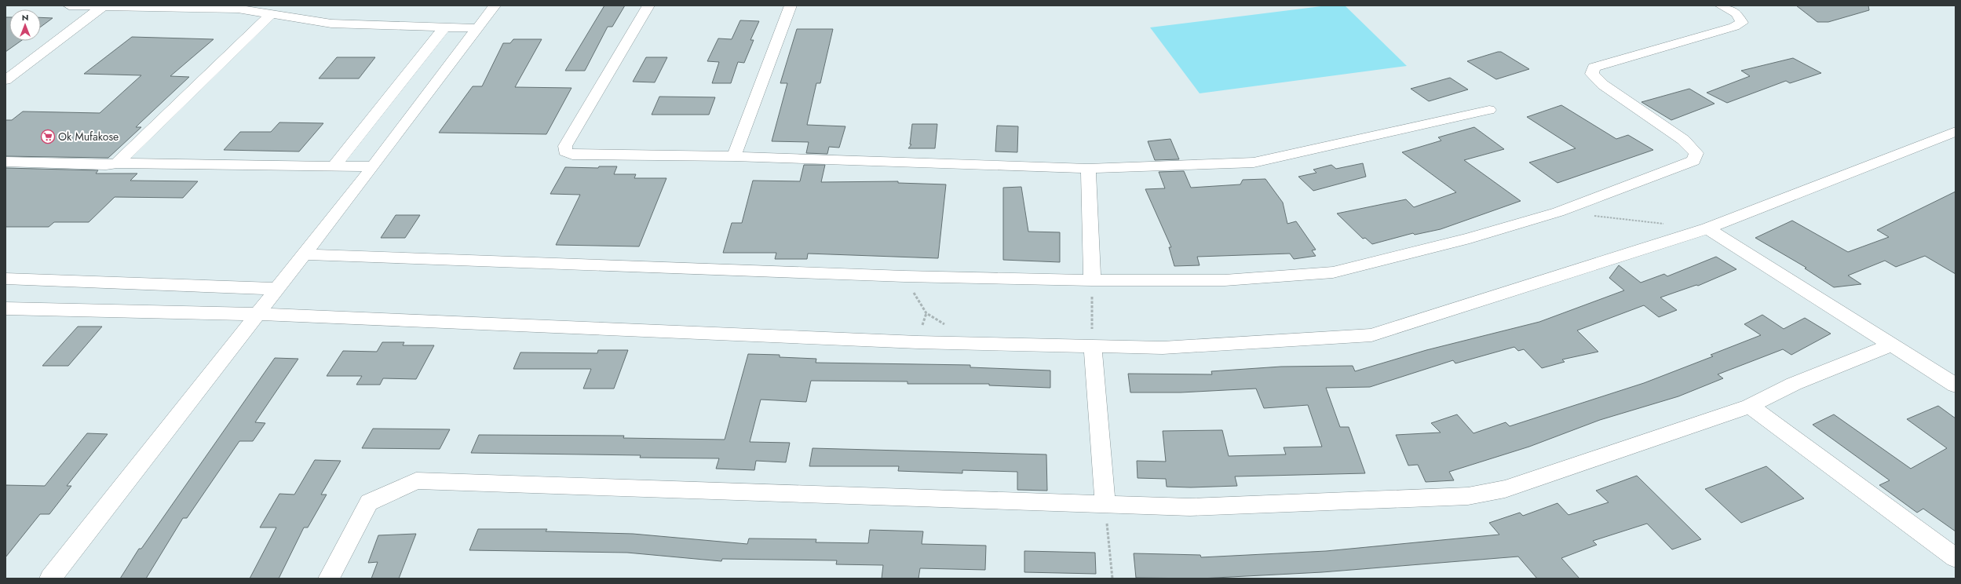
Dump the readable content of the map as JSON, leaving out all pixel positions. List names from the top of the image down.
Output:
{
  "places": {
    "supermarket": ["Ok Mufakose"]
  },
  "north": "top"
}
